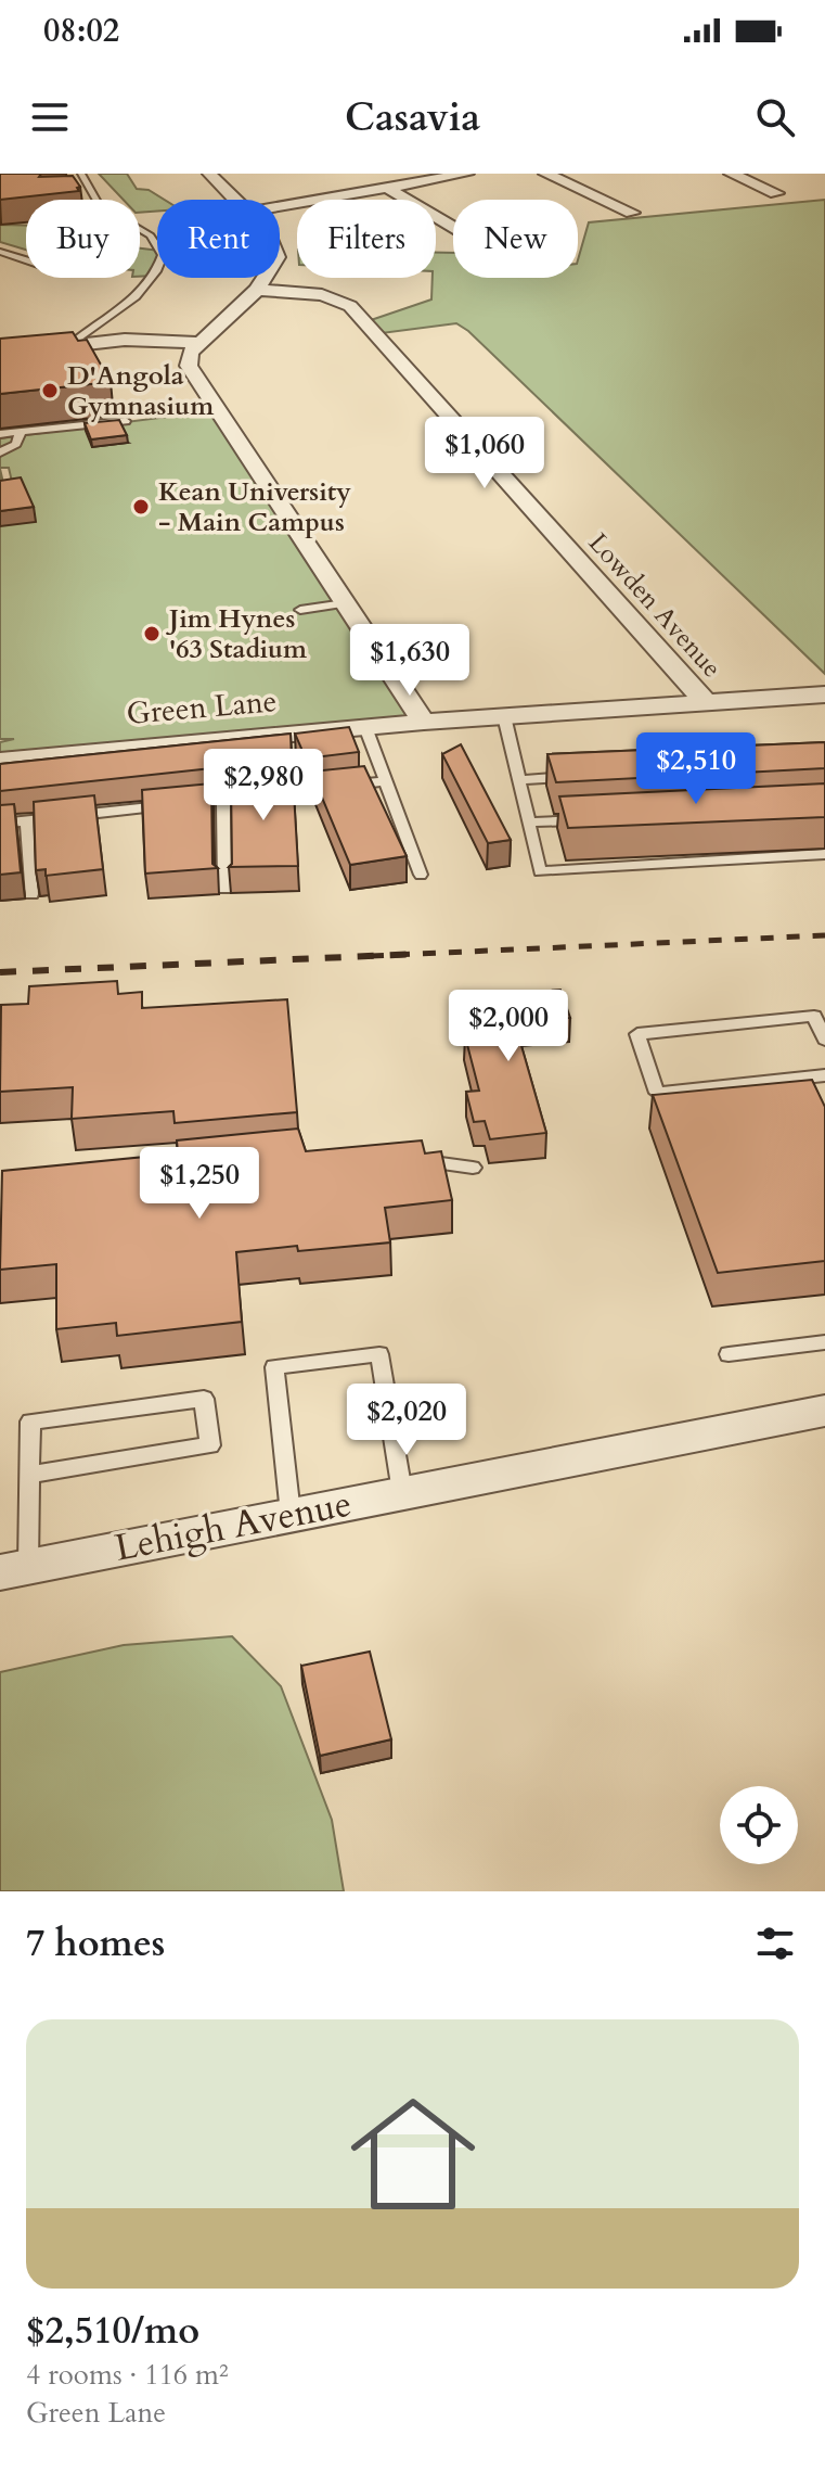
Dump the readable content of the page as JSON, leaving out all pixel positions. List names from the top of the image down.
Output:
{
  "streets": {
    "street": ["Lowden Avenue", "Green Lane", "Lehigh Avenue"]
  },
  "crossings": [
    ["Lowden Avenue", "Green Lane"]
  ],
  "places": ["D'Angola Gymnasium", "Kean University - Main Campus", "Jim Hynes '63 Stadium"],
  "page": {
    "status": "08:02",
    "header": "Casavia",
    "chip": [
      "Buy",
      "Rent",
      "Filters",
      "New"
    ],
    "price": [
      "$1,060",
      "$1,630",
      "$2,510",
      "$2,980",
      "$2,000",
      "$1,250",
      "$2,020"
    ],
    "heading": "7 homes",
    "list": [
      {
        "name": "$2,510/mo",
        "note": "4 rooms · 116 m² · Green Lane"
      }
    ]
  }
}
